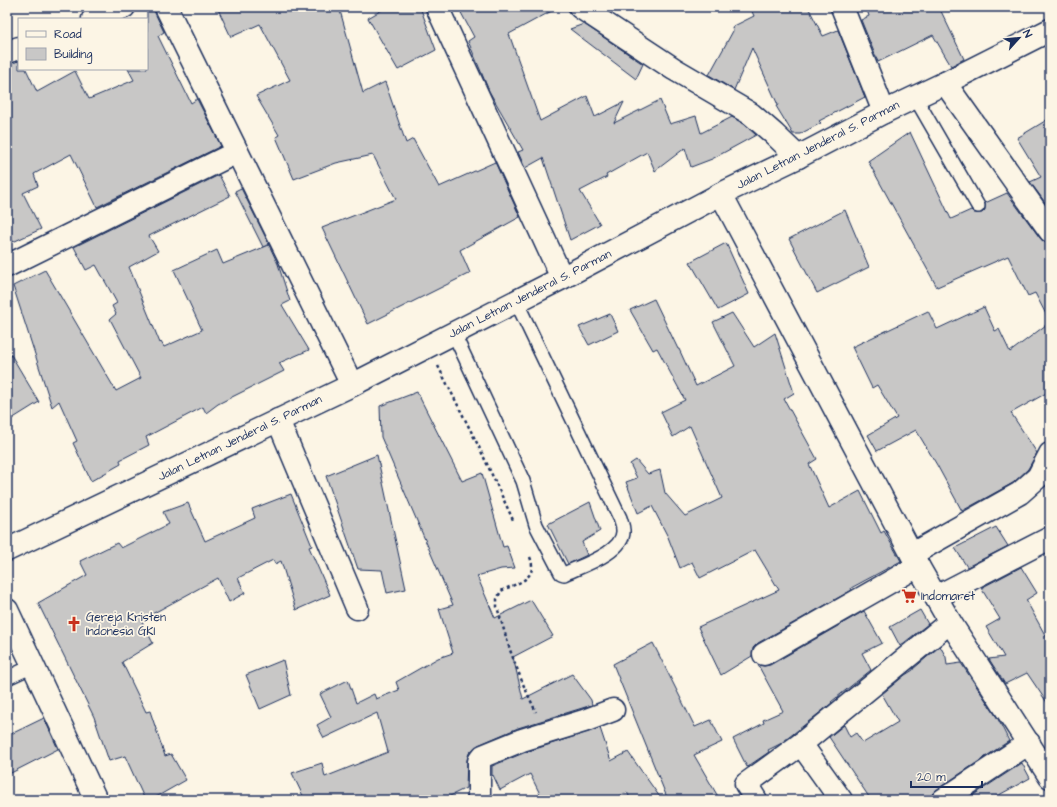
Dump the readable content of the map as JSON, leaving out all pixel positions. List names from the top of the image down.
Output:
{
  "streets": {
    "street": ["Jalan Letnan Jenderal S. Parman"]
  },
  "places": {
    "supermarket": ["Indomaret"],
    "church": ["Gereja Kristen Indonesia GKI"]
  },
  "legend": ["Road", "Building"],
  "scale_bar": "20 m",
  "north": "top right"
}
